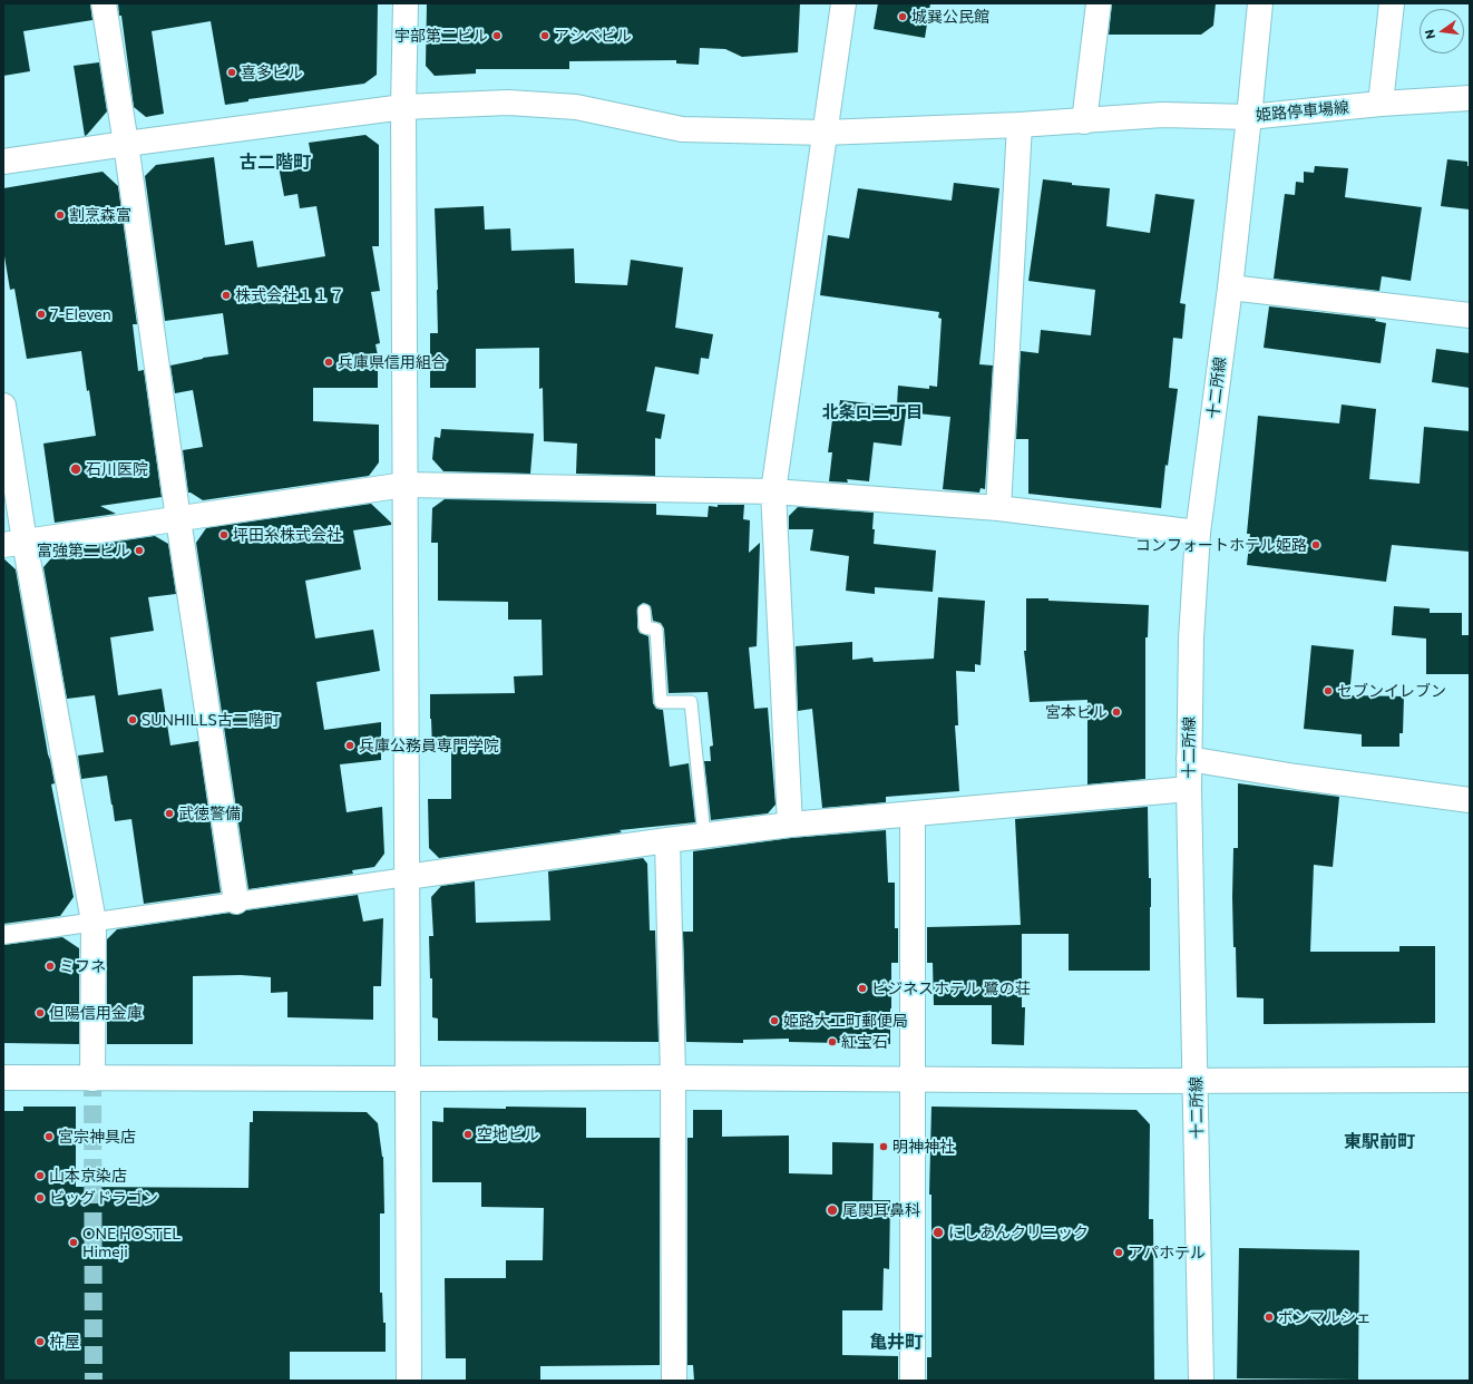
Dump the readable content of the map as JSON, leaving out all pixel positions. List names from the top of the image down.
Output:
{
  "streets": {
    "street": ["姫路停車場線", "十二所線"]
  },
  "crossings": [
    ["姫路停車場線", "十二所線"]
  ],
  "districts": [
    "古二階町",
    "北条口二丁目",
    "東駅前町",
    "亀井町"
  ],
  "places": [
    "城巽公民館",
    "宇部第二ビル",
    "アシベビル",
    "喜多ビル",
    "割烹森富",
    "株式会社１１７",
    "7-Eleven",
    "兵庫県信用組合",
    "石川医院",
    "坪田糸株式会社",
    "コンフォートホテル姫路",
    "富強第二ビル",
    "セブンイレブン",
    "宮本ビル",
    "SUNHILLS古二階町",
    "兵庫公務員専門学院",
    "武徳警備",
    "ミフネ",
    "ビジネスホテル 鷺の荘",
    "但陽信用金庫",
    "姫路大工町郵便局",
    "紅宝石",
    "空地ビル",
    "宮宗神具店",
    "明神神社",
    "山本京染店",
    "ビッグドラゴン",
    "尾関耳鼻科",
    "にしあんクリニック",
    "ONE HOSTEL Himeji",
    "アパホテル",
    "ボンマルシェ",
    "杵屋"
  ],
  "north": "left"
}
